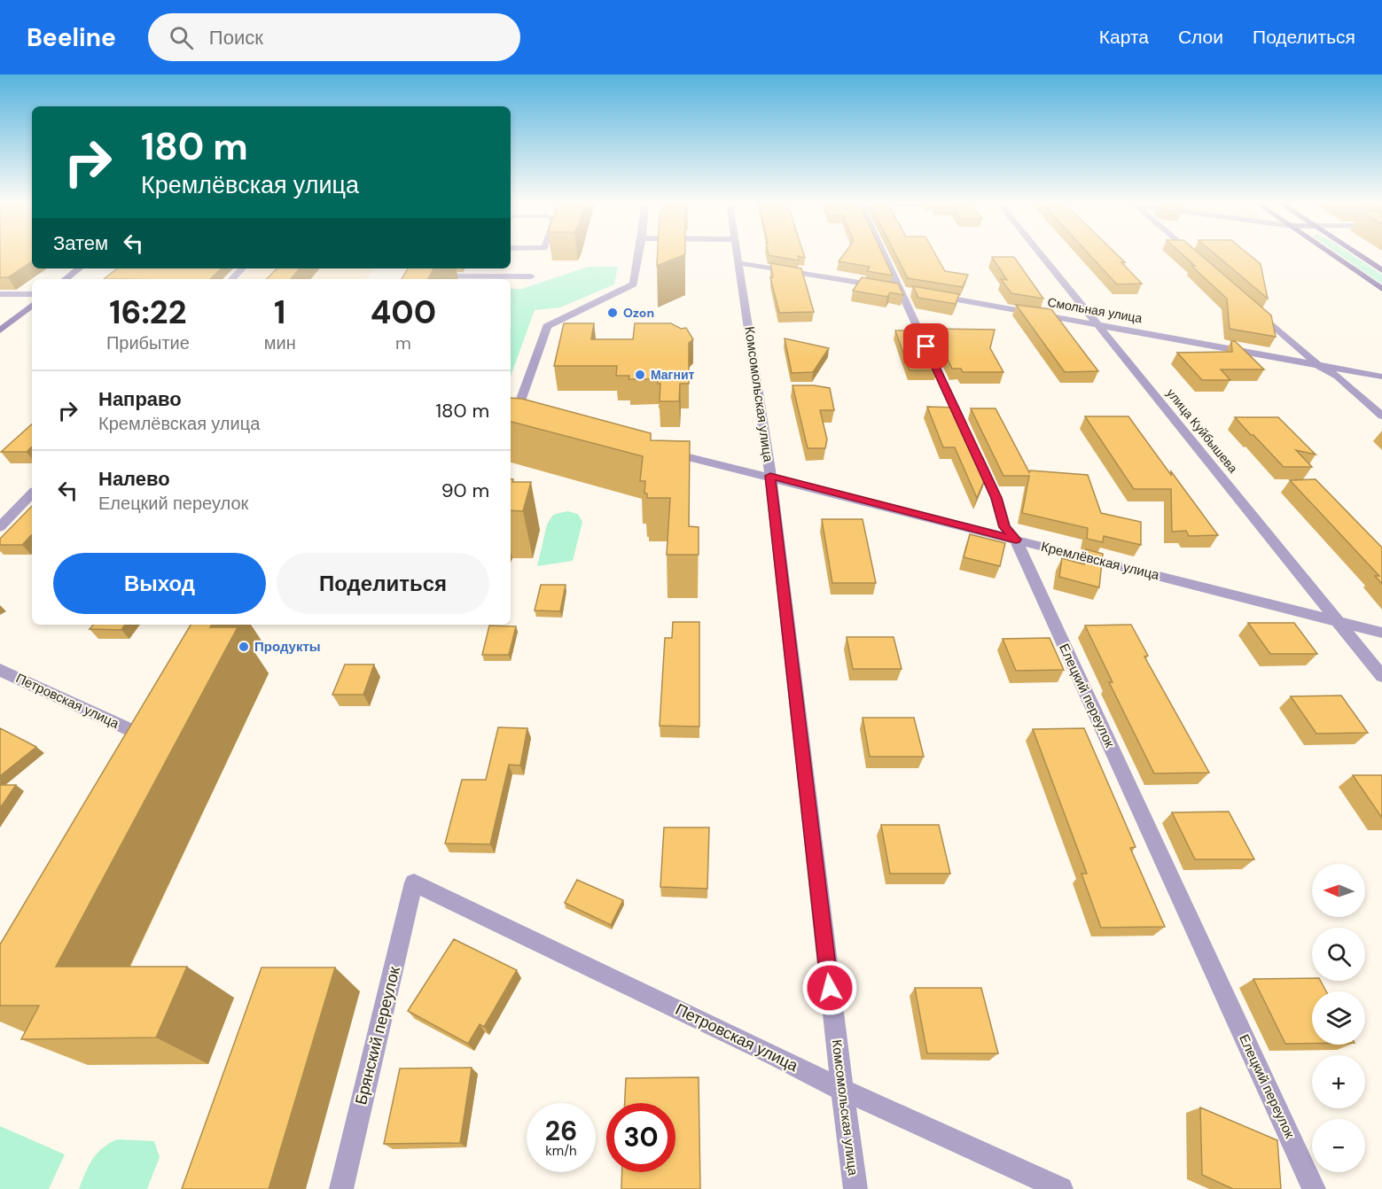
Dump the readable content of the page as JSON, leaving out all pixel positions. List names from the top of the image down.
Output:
{
  "streets": {
    "street": [
      "Смольная улица",
      "Комсомольская улица",
      "улица Куйбышева",
      "Кремлёвская улица",
      "Елецкий переулок",
      "Петровская улица",
      "Брянский переулок"
    ]
  },
  "crossings": [
    ["Смольная улица", "улица Куйбышева"],
    ["Комсомольская улица", "Кремлёвская улица"],
    ["Комсомольская улица", "Петровская улица"],
    ["улица Куйбышева", "Кремлёвская улица"],
    ["Кремлёвская улица", "Елецкий переулок"],
    ["Петровская улица", "Брянский переулок"]
  ],
  "places": ["Ozon", "Магнит", "Продукты"],
  "north": "left",
  "page": {
    "header": "Beeline",
    "search": "Поиск",
    "nav": ["Карта", "Слои", "Поделиться"],
    "turn": ["180 m", "Кремлёвская улица"],
    "then": "Затем",
    "eta": [
      "16:22",
      "Прибытие",
      "1",
      "мин",
      "400",
      "m"
    ],
    "list": [
      {
        "name": "Направо",
        "note": "Кремлёвская улица",
        "value": "180 m"
      },
      {
        "name": "Налево",
        "note": "Елецкий переулок",
        "value": "90 m"
      }
    ],
    "buttons": ["Выход", "Поделиться"],
    "map_buttons": ["+", "−"],
    "speed": "26 km/h",
    "limit": "30"
  }
}
